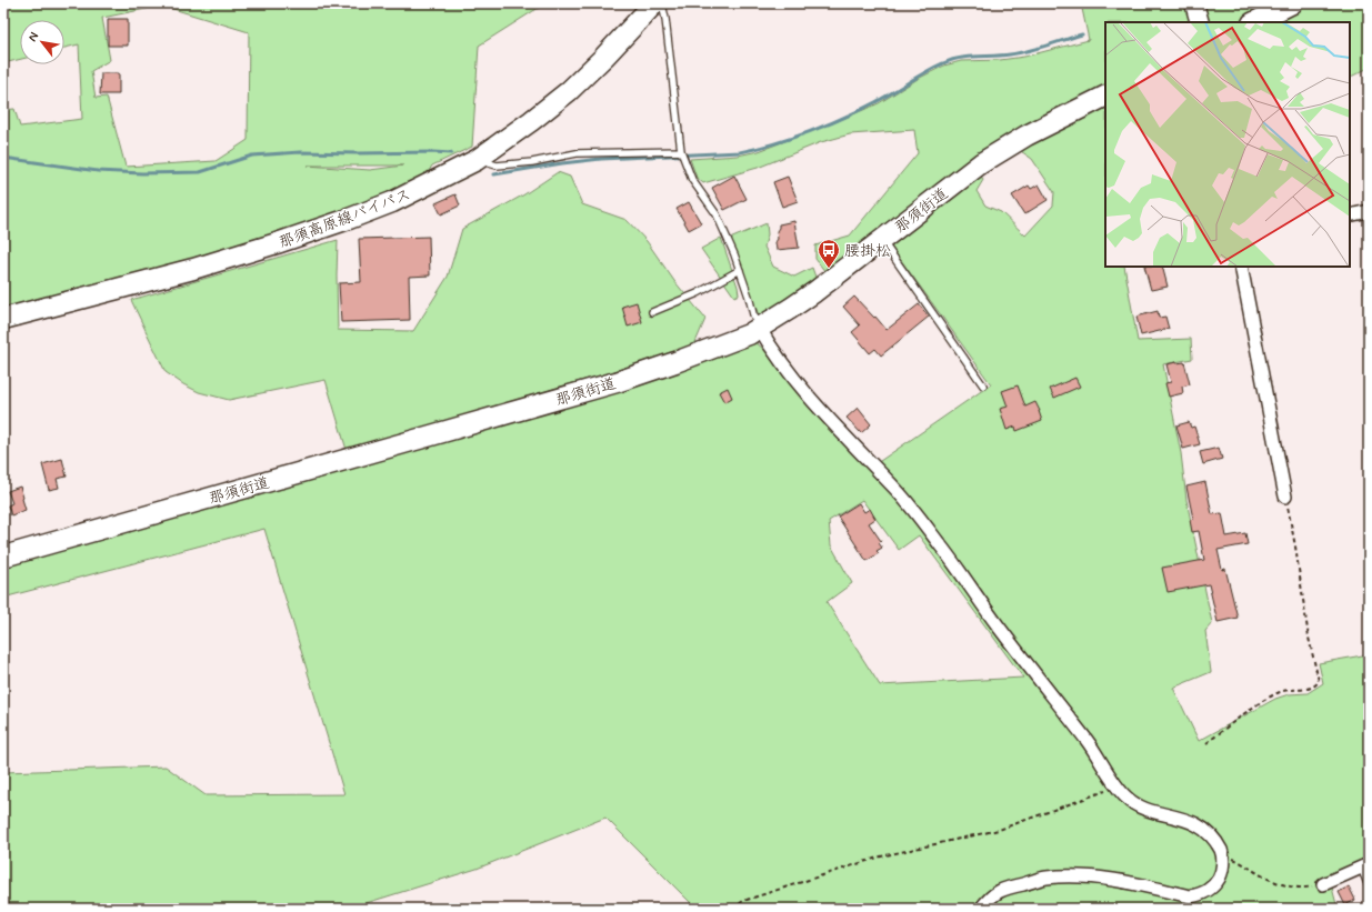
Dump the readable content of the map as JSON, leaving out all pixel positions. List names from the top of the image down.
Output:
{
  "streets": {
    "main road": ["那須街道", "那須高原線バイパス"]
  },
  "places": {
    "bus stop": ["腰掛松"]
  },
  "north": "top left"
}
